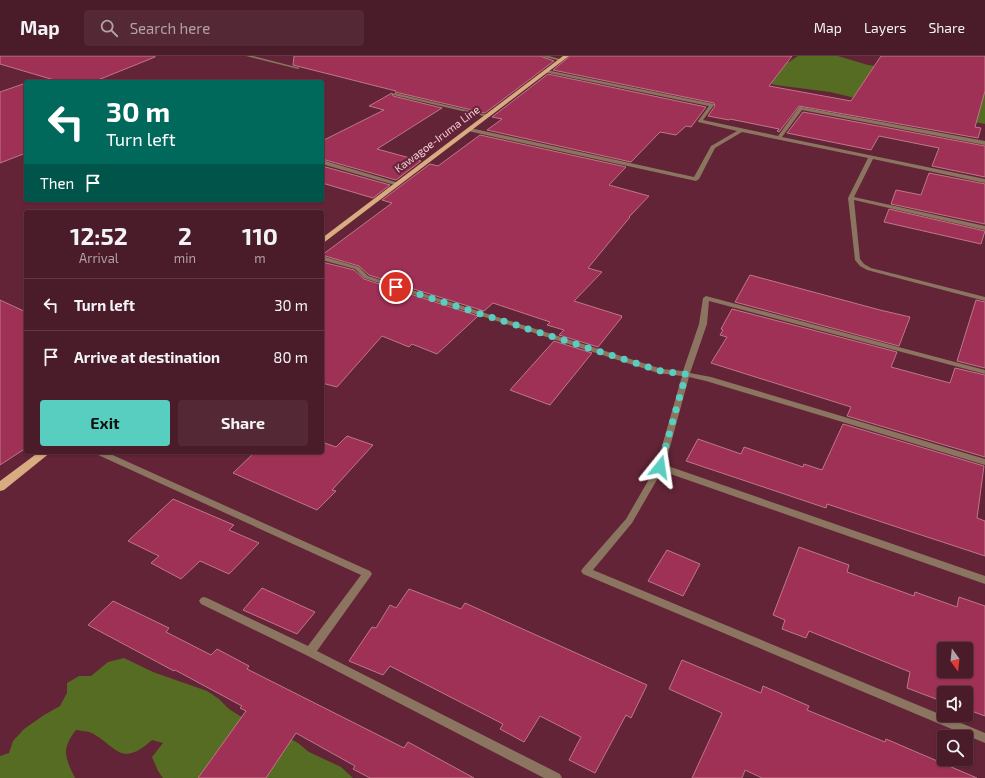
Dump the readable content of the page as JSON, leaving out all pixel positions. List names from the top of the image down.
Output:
{
  "streets": {
    "main road": ["Kawagoe-Iruma Line"]
  },
  "north": "bottom",
  "page": {
    "header": "Map",
    "search": "Search here",
    "nav": ["Map", "Layers", "Share"],
    "turn": ["30 m", "Turn left"],
    "then": "Then",
    "eta": [
      "12:52",
      "Arrival",
      "2",
      "min",
      "110",
      "m"
    ],
    "list": [
      {
        "name": "Turn left",
        "value": "30 m"
      },
      {
        "name": "Arrive at destination",
        "value": "80 m"
      }
    ],
    "buttons": ["Exit", "Share"]
  }
}
